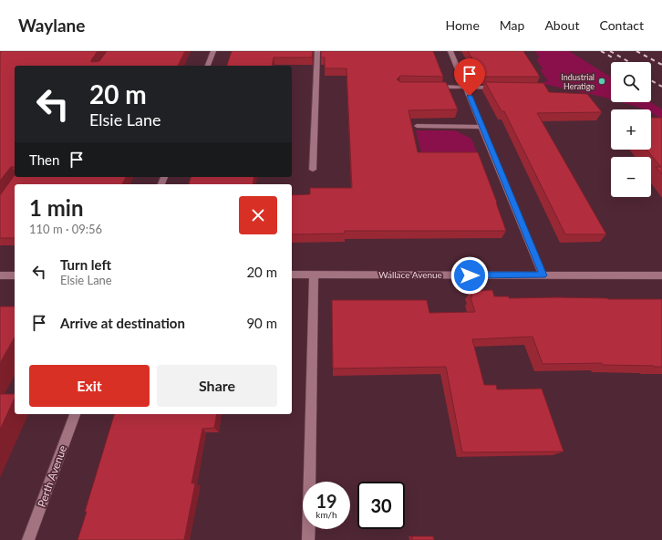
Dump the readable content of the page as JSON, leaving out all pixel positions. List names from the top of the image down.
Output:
{
  "streets": {
    "street": ["Wallace Avenue", "Perth Avenue"]
  },
  "places": ["Industrial Heratige"],
  "page": {
    "header": "Waylane",
    "nav": [
      "Home",
      "Map",
      "About",
      "Contact"
    ],
    "map_buttons": ["+", "−"],
    "turn": ["20 m", "Elsie Lane"],
    "then": "Then",
    "heading": ["1 min", "110 m · 09:56"],
    "list": [
      {
        "name": "Turn left",
        "note": "Elsie Lane",
        "value": "20 m"
      },
      {
        "name": "Arrive at destination",
        "value": "90 m"
      }
    ],
    "buttons": ["Exit", "Share"],
    "speed": "19 km/h",
    "limit": "30"
  }
}
